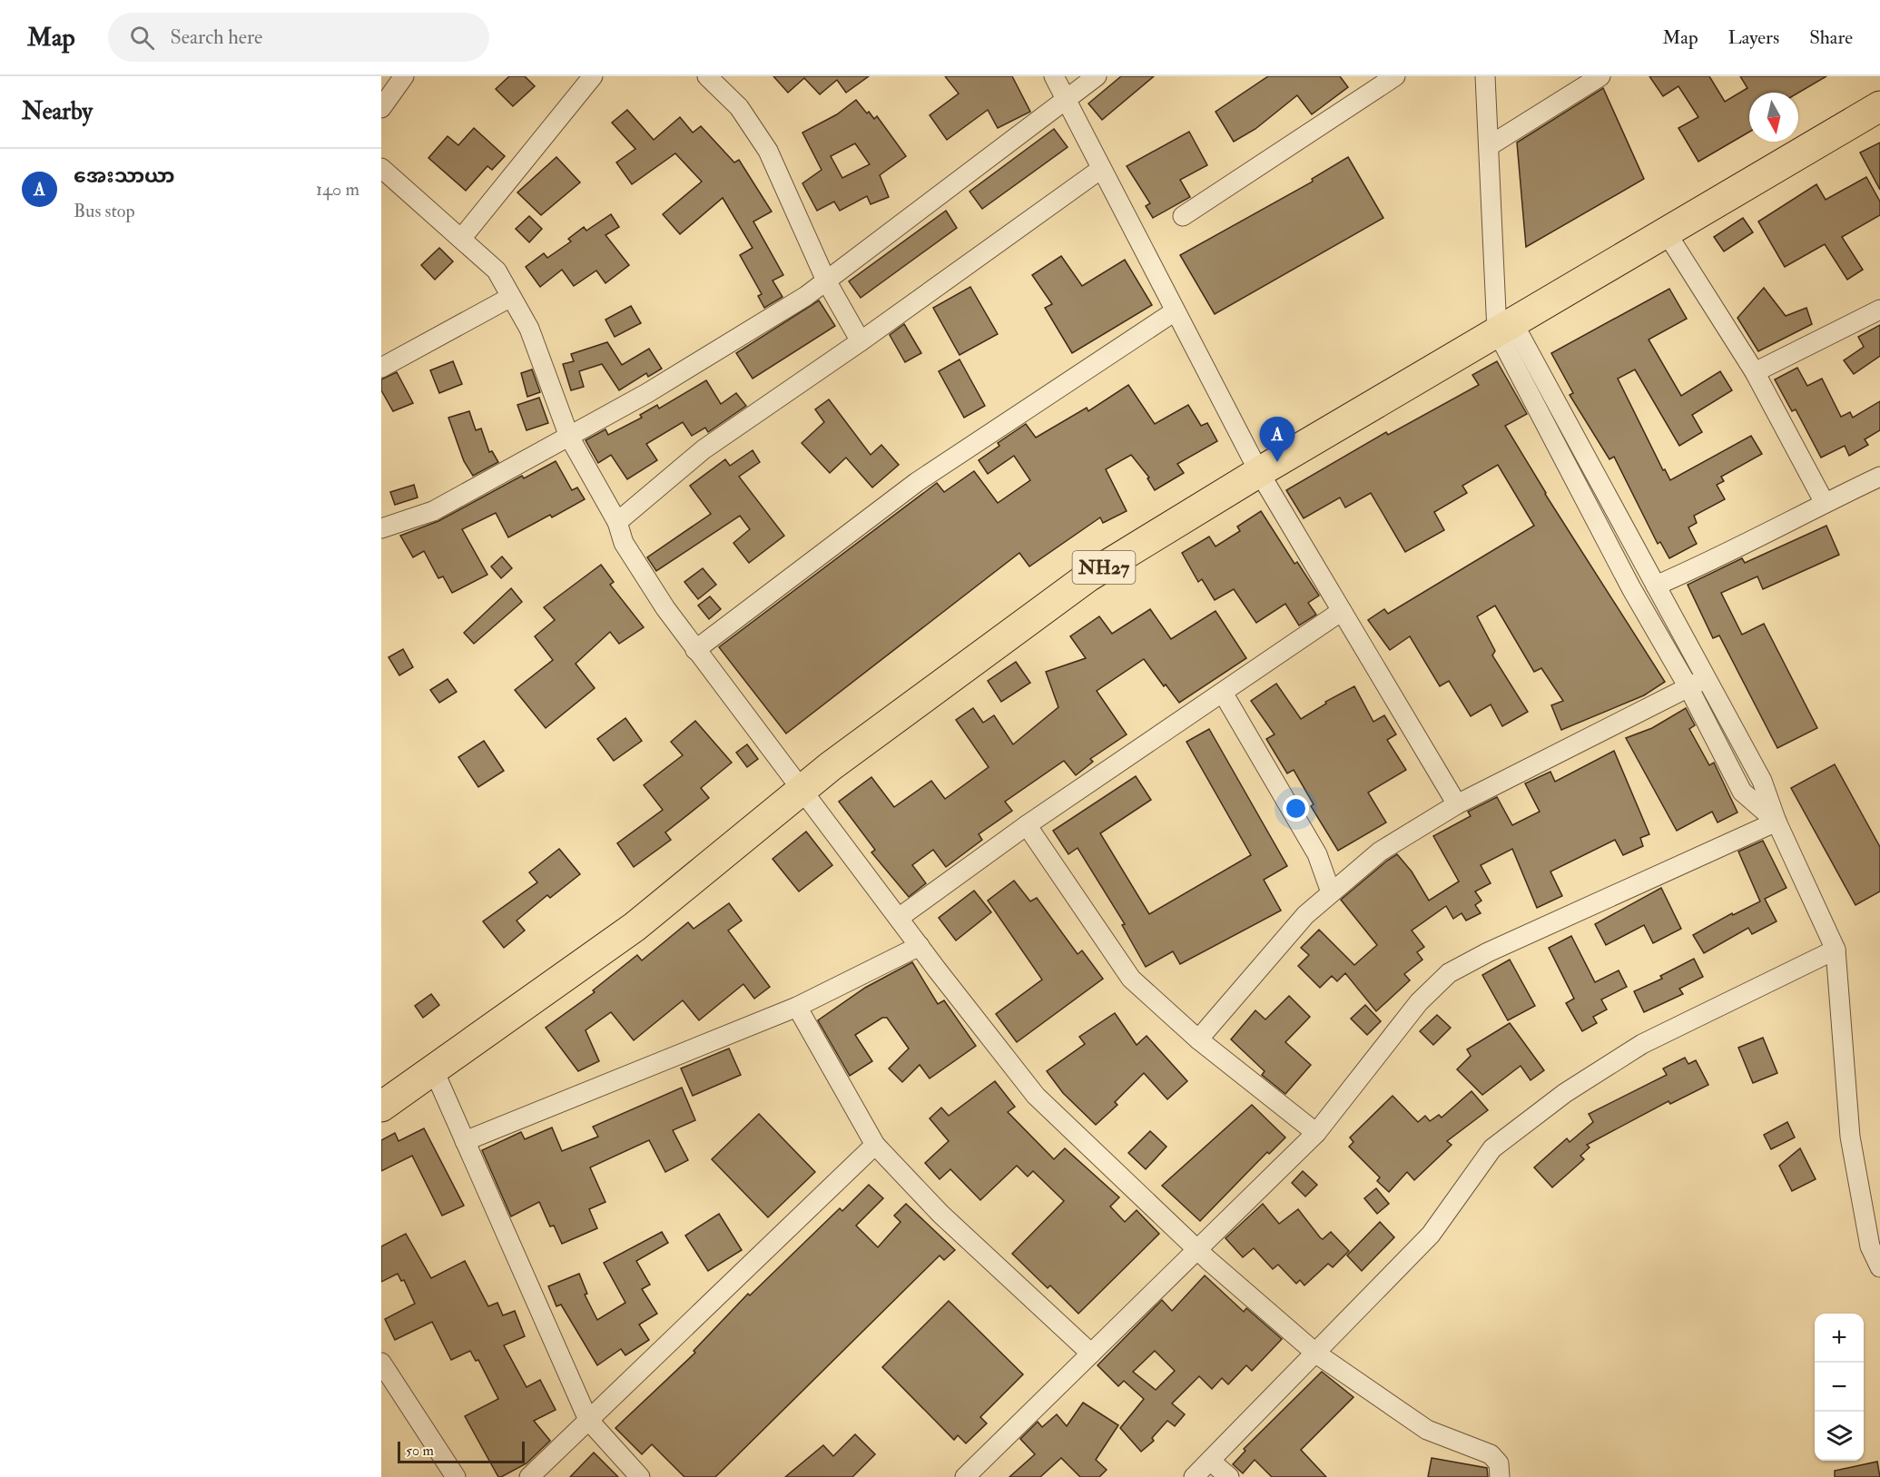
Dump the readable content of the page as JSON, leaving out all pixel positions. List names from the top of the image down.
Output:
{
  "streets": {
    "highway": ["NH27"]
  },
  "scale_bar": "50 m",
  "north": "bottom",
  "page": {
    "header": "Map",
    "search": "Search here",
    "nav": ["Map", "Layers", "Share"],
    "heading": "Nearby",
    "list": [
      {
        "mark": "A",
        "name": "အေးသာယာ",
        "note": "Bus stop",
        "value": "140 m"
      }
    ],
    "pins": "A",
    "map_buttons": ["+", "−"],
    "scale": "50 m"
  }
}
